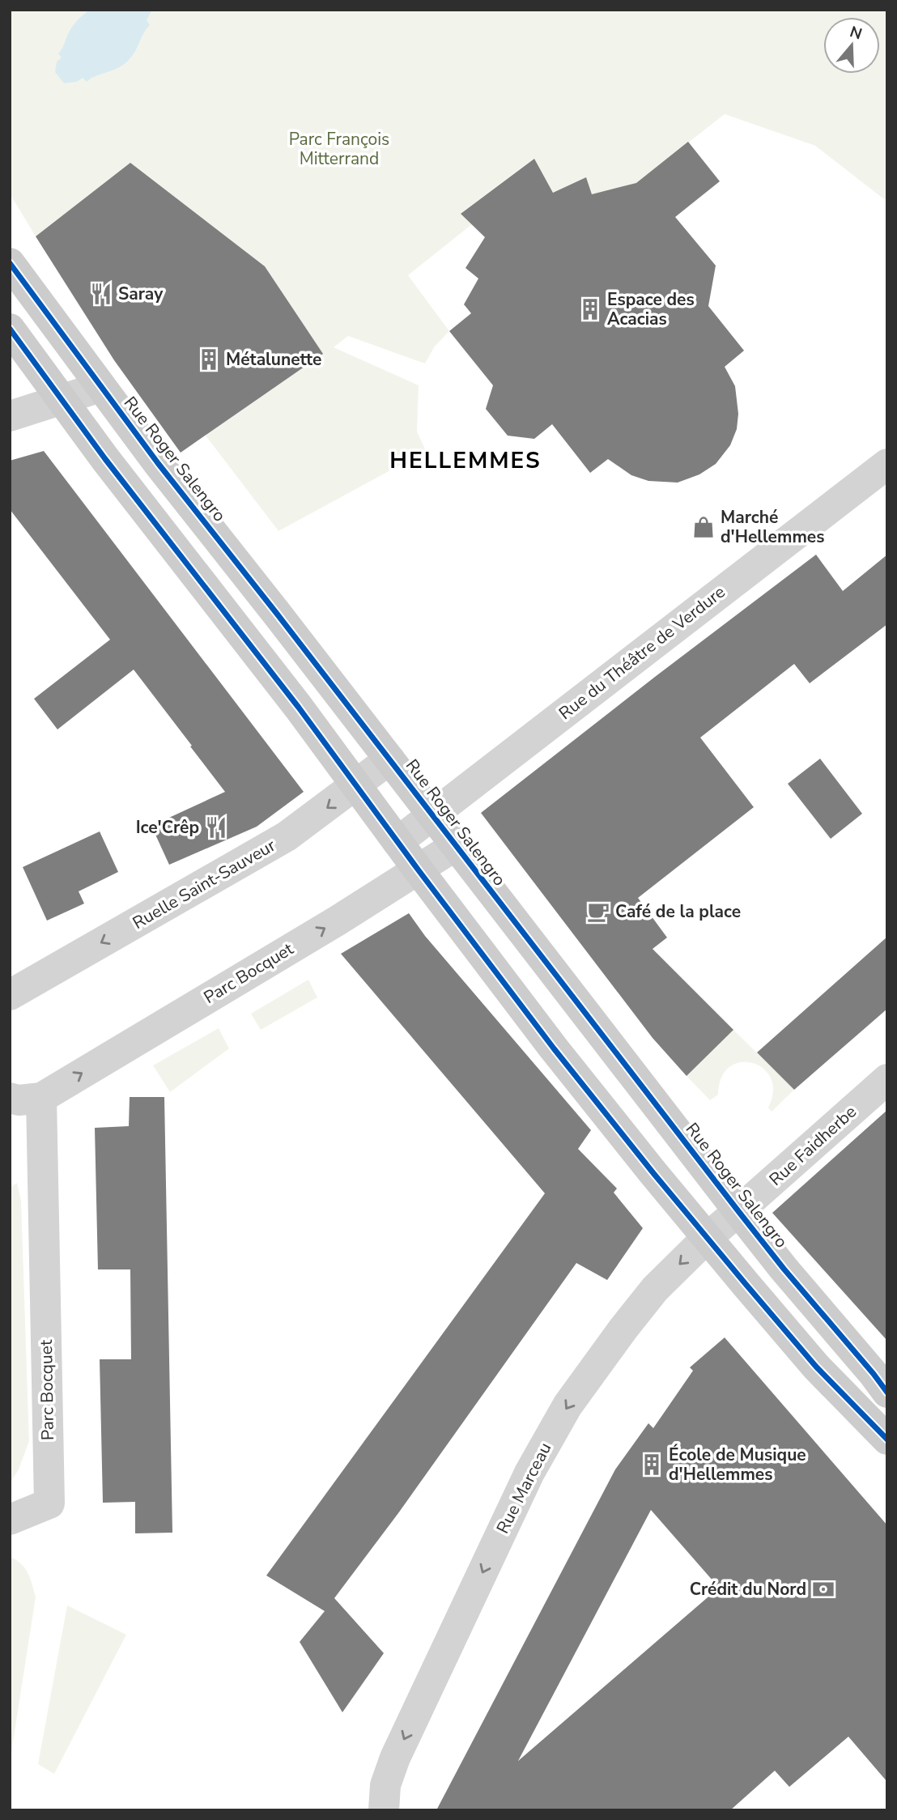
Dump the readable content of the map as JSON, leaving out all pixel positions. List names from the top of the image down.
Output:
{
  "streets": {
    "main road": ["Rue Roger Salengro"],
    "street": [
      "Rue du Théâtre de Verdure",
      "Ruelle Saint-Sauveur",
      "Parc Bocquet",
      "Rue Faidherbe",
      "Rue Marceau"
    ]
  },
  "crossings": [
    ["Rue Roger Salengro", "Rue du Théâtre de Verdure"],
    ["Rue Roger Salengro", "Ruelle Saint-Sauveur"],
    ["Rue Roger Salengro", "Parc Bocquet"],
    ["Rue Roger Salengro", "Rue Faidherbe"],
    ["Rue Roger Salengro", "Rue Marceau"],
    ["Rue Faidherbe", "Rue Marceau"]
  ],
  "one_way": ["Ruelle Saint-Sauveur", "Parc Bocquet", "Rue Marceau"],
  "districts": ["HELLEMMES"],
  "parks": ["Parc François Mitterrand"],
  "places": {
    "restaurant": ["Saray", "Ice'Crêp"],
    "building": ["Espace des Acacias", "Métalunette", "École de Musique d'Hellemmes"],
    "shop": ["Marché d'Hellemmes"],
    "cafe": ["Café de la place"],
    "bank": ["Crédit du Nord"]
  },
  "north": "top"
}
